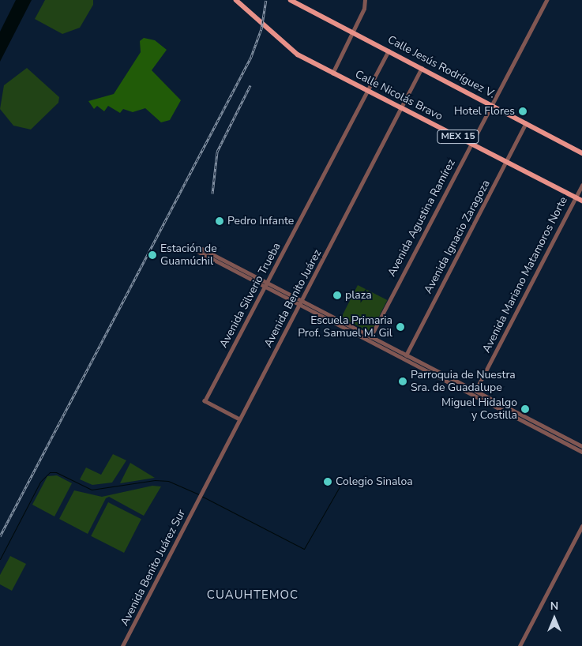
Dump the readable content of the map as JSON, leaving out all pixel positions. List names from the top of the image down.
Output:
{
  "streets": {
    "main road": ["Calle Jesús Rodríguez V.", "Calle Nicolás Bravo", "MEX 15"],
    "street": [
      "Avenida Agustina Ramírez",
      "Avenida Ignacio Zaragoza",
      "Avenida Mariano Matamoros Norte",
      "Avenida Silverio Trueba",
      "Avenida Benito Juárez",
      "Avenida Benito Juárez Sur"
    ]
  },
  "crossings": [
    ["Calle Jesús Rodríguez V.", "Avenida Agustina Ramírez"],
    ["Calle Jesús Rodríguez V.", "Avenida Ignacio Zaragoza"],
    ["Calle Jesús Rodríguez V.", "Avenida Silverio Trueba"],
    ["Calle Nicolás Bravo", "Avenida Agustina Ramírez"],
    ["Calle Nicolás Bravo", "Avenida Ignacio Zaragoza"],
    ["Calle Nicolás Bravo", "Avenida Mariano Matamoros Norte"],
    ["Calle Nicolás Bravo", "Avenida Silverio Trueba"],
    ["Calle Nicolás Bravo", "Avenida Benito Juárez"],
    ["Avenida Silverio Trueba", "Avenida Benito Juárez"],
    ["Avenida Benito Juárez", "Avenida Benito Juárez Sur"]
  ],
  "districts": ["CUAUHTEMOC"],
  "places": [
    "Hotel Flores",
    "Pedro Infante",
    "Estación de Guamúchil",
    "plaza",
    "Escuela Primaria Prof. Samuel M. Gil",
    "Parroquia de Nuestra Sra. de Guadalupe",
    "Miguel Hidalgo y Costilla",
    "Colegio Sinaloa"
  ],
  "north": "top"
}
